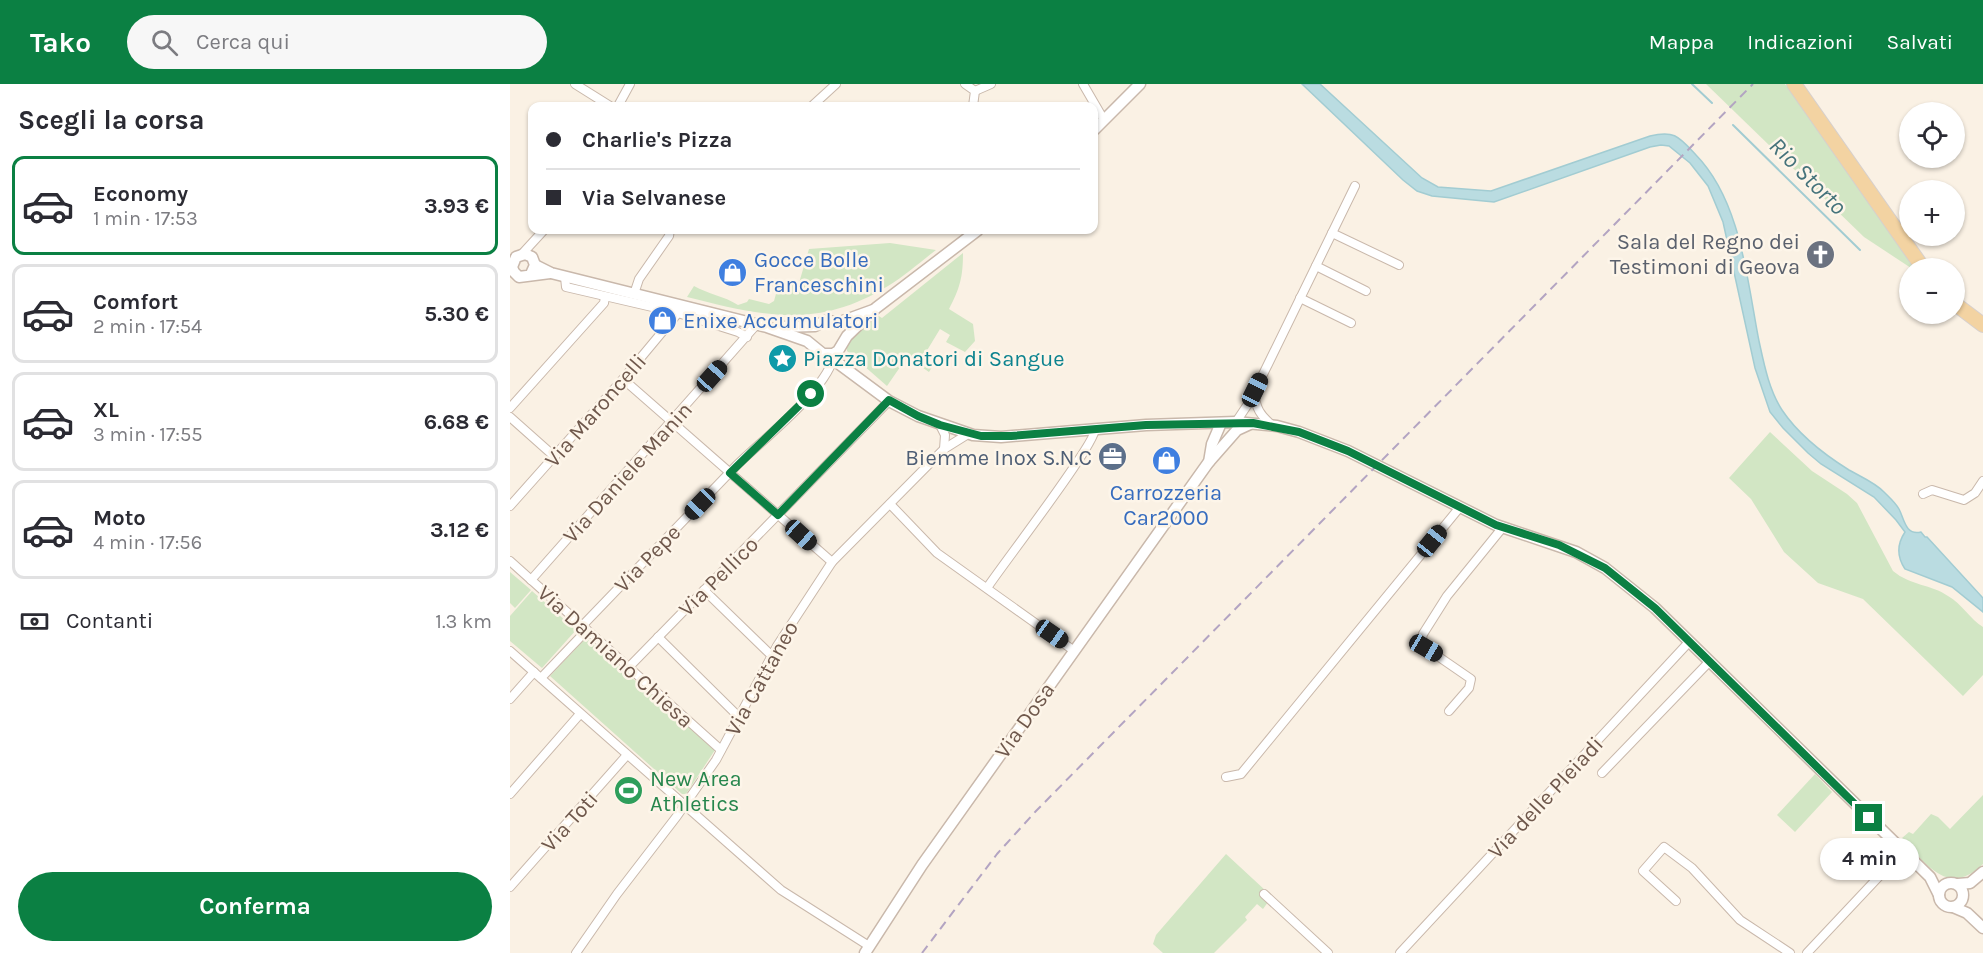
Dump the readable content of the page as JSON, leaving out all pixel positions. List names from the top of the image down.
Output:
{
  "streets": {
    "street": [
      "Via Maroncelli",
      "Via Daniele Manin",
      "Via Pepe",
      "Via Pellico",
      "Via Damiano Chiesa",
      "Via Cattaneo",
      "Via Dosa",
      "Via delle Pleiadi",
      "Via Toti"
    ]
  },
  "crossings": [
    ["Via Daniele Manin", "Via Damiano Chiesa"],
    ["Via Pepe", "Via Damiano Chiesa"],
    ["Via Pellico", "Via Damiano Chiesa"],
    ["Via Damiano Chiesa", "Via Cattaneo"]
  ],
  "water": ["Rio Storto"],
  "places": {
    "church": ["Sala del Regno dei Testimoni di Geova"],
    "shop": ["Gocce Bolle Franceschini", "Enixe Accumulatori", "Carrozzeria Car2000"],
    "place": ["Piazza Donatori di Sangue"],
    "office": ["Biemme Inox S.N.C"],
    "sports": ["New Area Athletics"]
  },
  "page": {
    "header": "Tako",
    "search": "Cerca qui",
    "nav": ["Mappa", "Indicazioni", "Salvati"],
    "heading": "Scegli la corsa",
    "map_buttons": ["+", "−"],
    "banner": ["Charlie's Pizza", "Via Selvanese"],
    "list": [
      {
        "name": "Economy",
        "note": "1 min · 17:53",
        "value": "3.93 €"
      },
      {
        "name": "Comfort",
        "note": "2 min · 17:54",
        "value": "5.30 €"
      },
      {
        "name": "XL",
        "note": "3 min · 17:55",
        "value": "6.68 €"
      },
      {
        "name": "Moto",
        "note": "4 min · 17:56",
        "value": "3.12 €"
      }
    ],
    "pay": ["Contanti", "1.3 km"],
    "bubble": "4 min",
    "buttons": "Conferma"
  }
}
